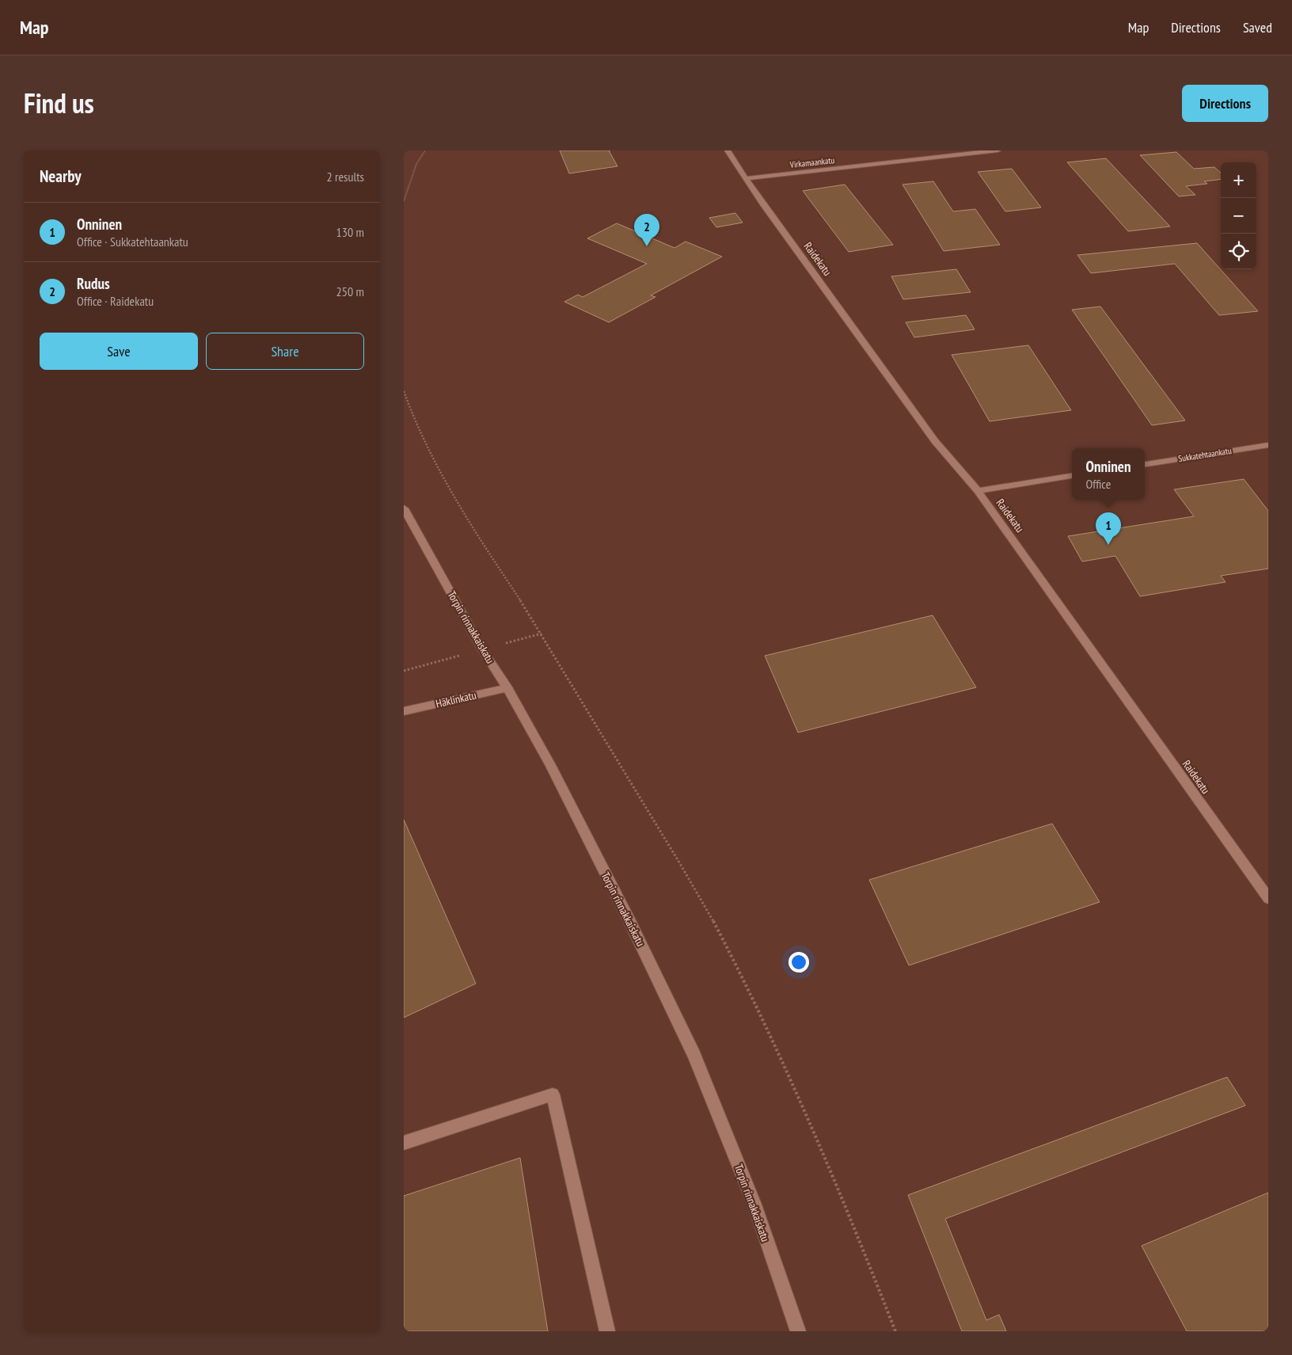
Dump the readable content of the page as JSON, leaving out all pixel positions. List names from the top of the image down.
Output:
{
  "streets": {
    "street": [
      "Virkamaankatu",
      "Raidekatu",
      "Sukkatehtaankatu",
      "Torpin rinnakkaiskatu",
      "Häklinkatu"
    ]
  },
  "crossings": [
    ["Virkamaankatu", "Raidekatu"],
    ["Torpin rinnakkaiskatu", "Häklinkatu"]
  ],
  "page": {
    "header": "Map",
    "nav": ["Map", "Directions", "Saved"],
    "title": "Find us",
    "buttons": [
      "Directions",
      ["Save", "Share"]
    ],
    "heading": ["Nearby", "2 results"],
    "map_buttons": ["+", "−"],
    "list": [
      {
        "mark": "1",
        "name": "Onninen",
        "note": "Office · Sukkatehtaankatu",
        "value": "130 m"
      },
      {
        "mark": "2",
        "name": "Rudus",
        "note": "Office · Raidekatu",
        "value": "250 m"
      }
    ],
    "pins": ["2", "1"],
    "popup": ["Onninen", "Office"]
  }
}
